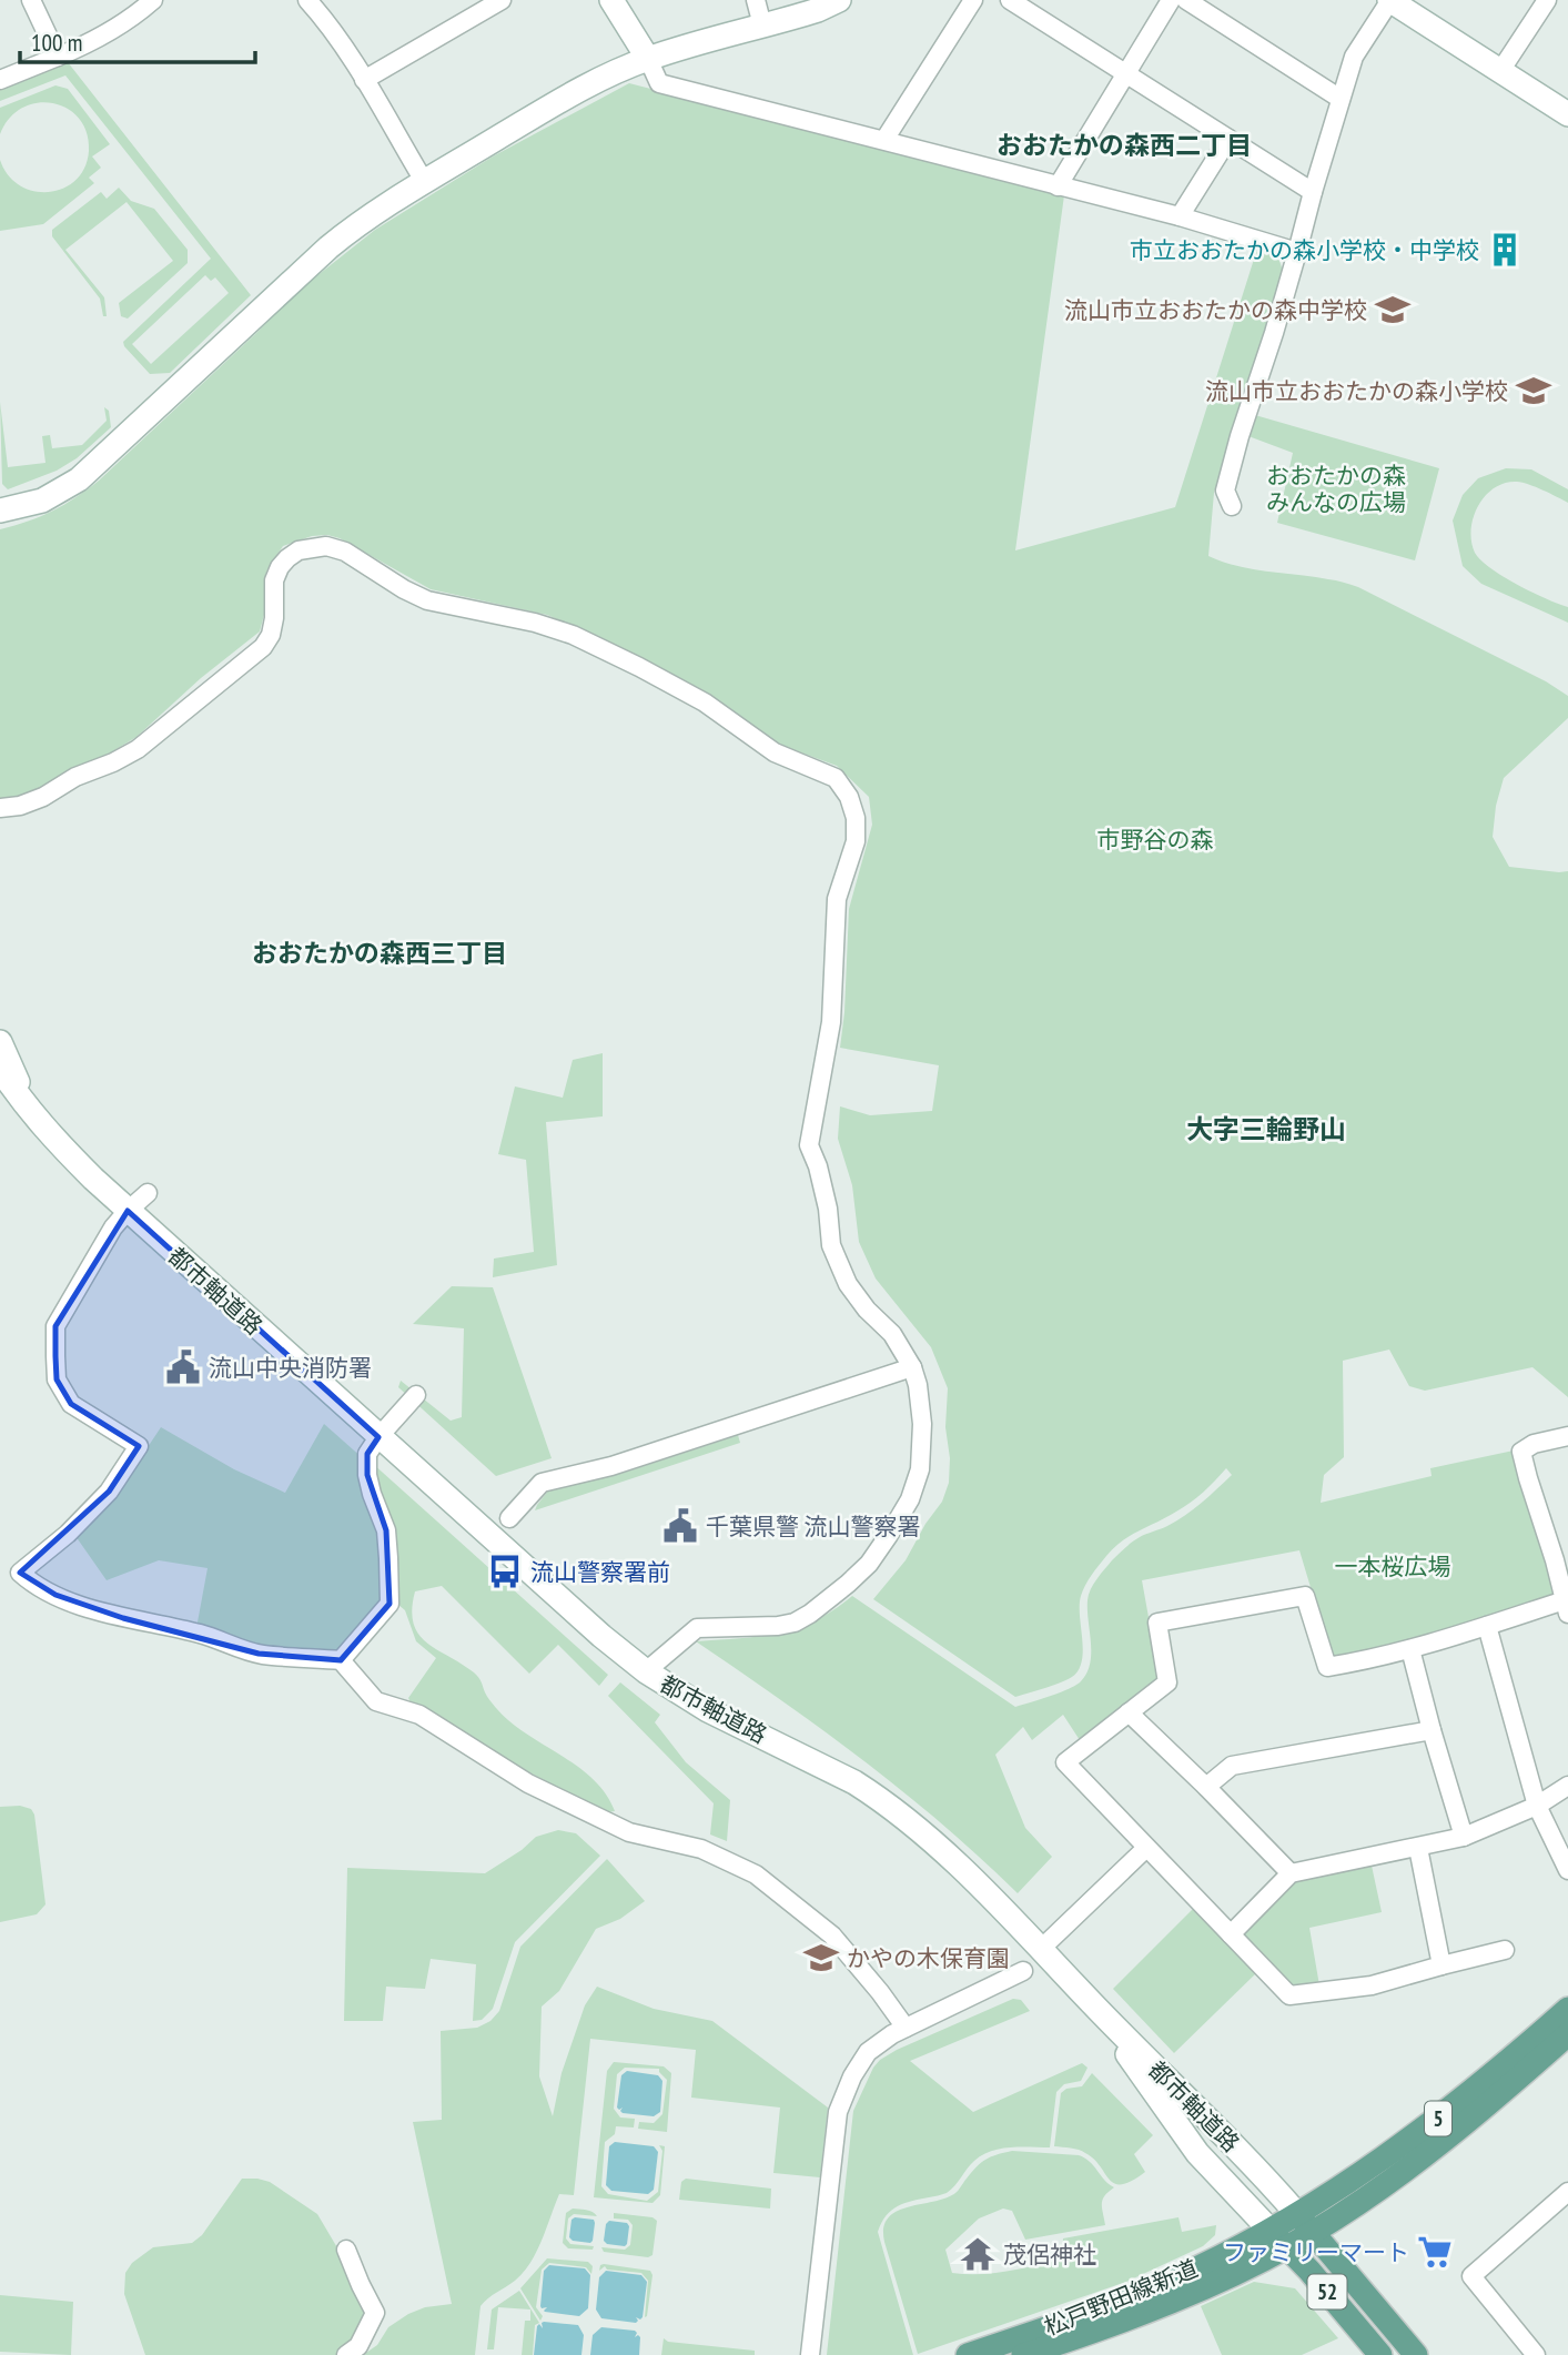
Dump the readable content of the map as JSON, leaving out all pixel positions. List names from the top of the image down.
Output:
{
  "streets": {
    "main road": [
      "都市軸道路",
      "5",
      "52",
      "松戸野田線新道"
    ]
  },
  "crossings": [
    ["都市軸道路", "松戸野田線新道"],
    ["52", "松戸野田線新道"]
  ],
  "districts": ["おおたかの森西二丁目", "おおたかの森西三丁目", "大字三輪野山"],
  "parks": ["おおたかの森 みんなの広場", "市野谷の森", "一本桜広場"],
  "places": {
    "building": ["市立おおたかの森小学校・中学校"],
    "school or university": ["流山市立おおたかの森中学校", "流山市立おおたかの森小学校", "かやの木保育園"],
    "public building": ["流山中央消防署", "千葉県警 流山警察署"],
    "bus stop": ["流山警察署前"],
    "supermarket": ["ファミリーマート"],
    "temple": ["茂侶神社"]
  },
  "scale_bar": "100 m"
}
